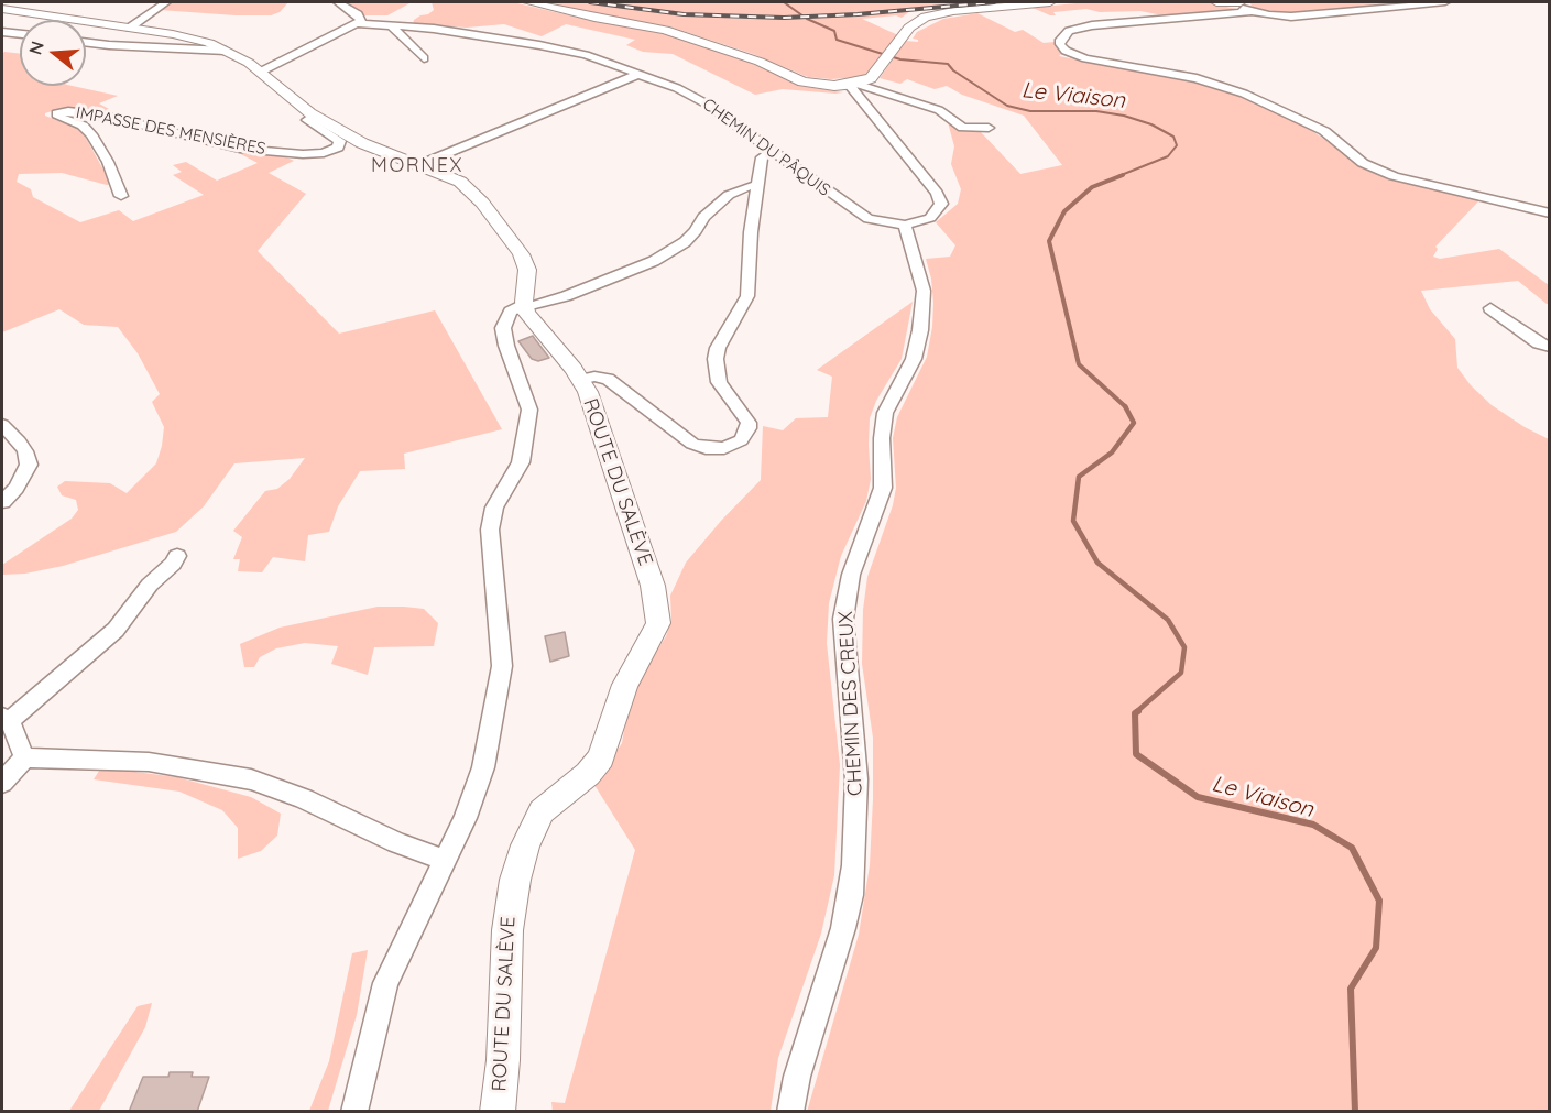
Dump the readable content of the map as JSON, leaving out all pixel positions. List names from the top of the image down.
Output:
{
  "streets": {
    "main road": ["ROUTE DU SALÈVE"],
    "street": ["IMPASSE DES MENSIÈRES", "CHEMIN DU PÂQUIS", "CHEMIN DES CREUX"]
  },
  "crossings": [
    ["CHEMIN DU PÂQUIS", "CHEMIN DES CREUX"]
  ],
  "districts": ["MORNEX"],
  "water": ["Le Viaison"],
  "north": "left"
}
